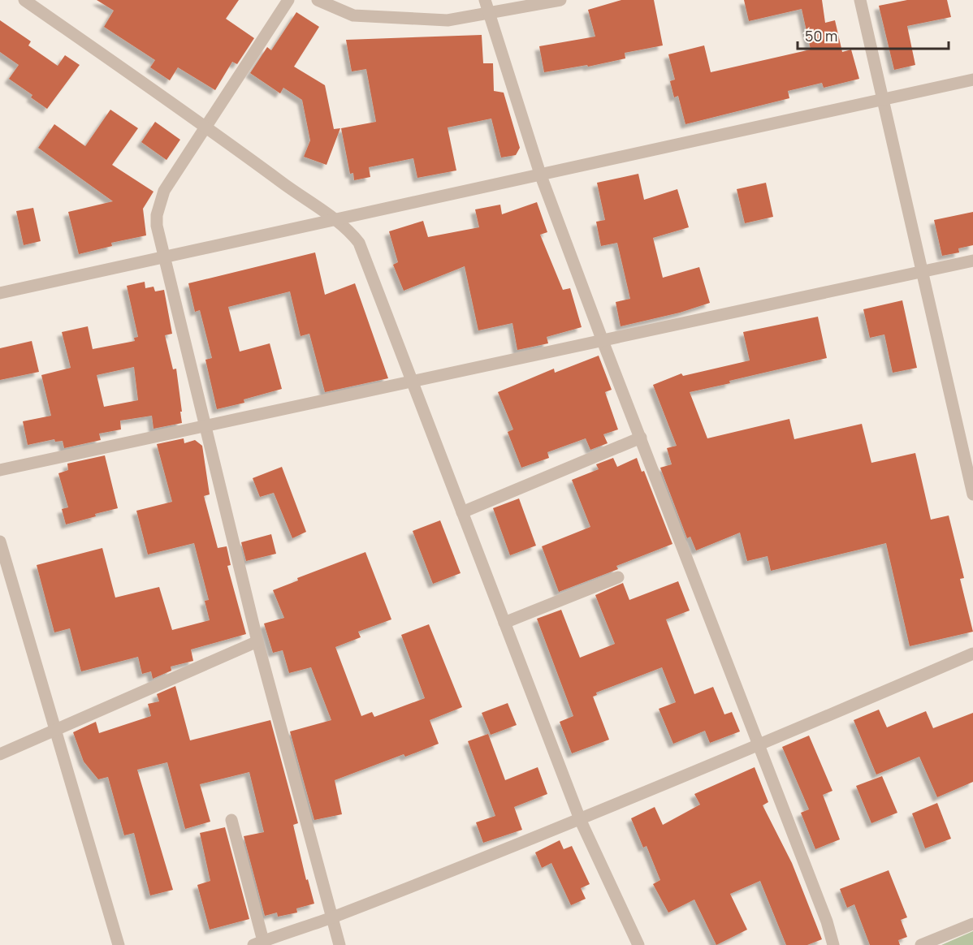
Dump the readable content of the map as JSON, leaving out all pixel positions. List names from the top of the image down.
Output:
{
  "scale_bar": "50 m"
}
